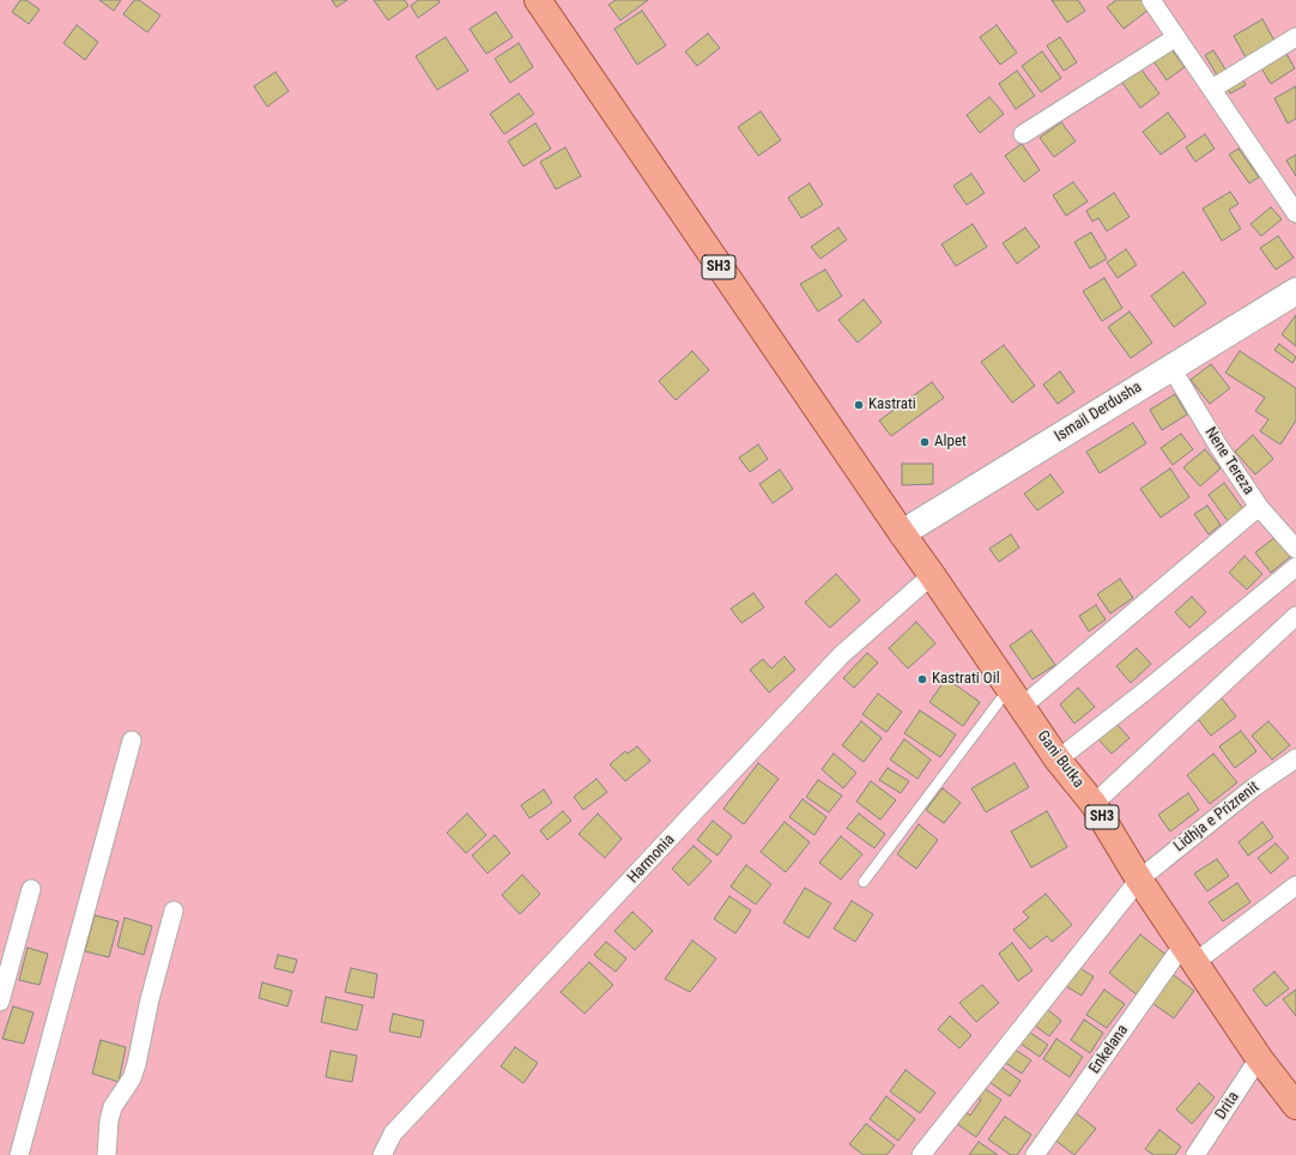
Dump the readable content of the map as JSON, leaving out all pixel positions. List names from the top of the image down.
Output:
{
  "streets": {
    "main road": ["SH3", "Ismail Derdusha", "Gani Butka"],
    "street": [
      "Nene Tereza",
      "Lidhja e Prizrenit",
      "Harmonia",
      "Enkelana",
      "Drita"
    ]
  },
  "crossings": [
    ["SH3", "Ismail Derdusha"],
    ["SH3", "Gani Butka"],
    ["Ismail Derdusha", "Nene Tereza"],
    ["Ismail Derdusha", "Gani Butka"],
    ["Gani Butka", "Lidhja e Prizrenit"],
    ["Gani Butka", "Harmonia"],
    ["Gani Butka", "Enkelana"],
    ["Gani Butka", "Drita"]
  ],
  "places": ["Kastrati", "Alpet", "Kastrati Oil"]
}
